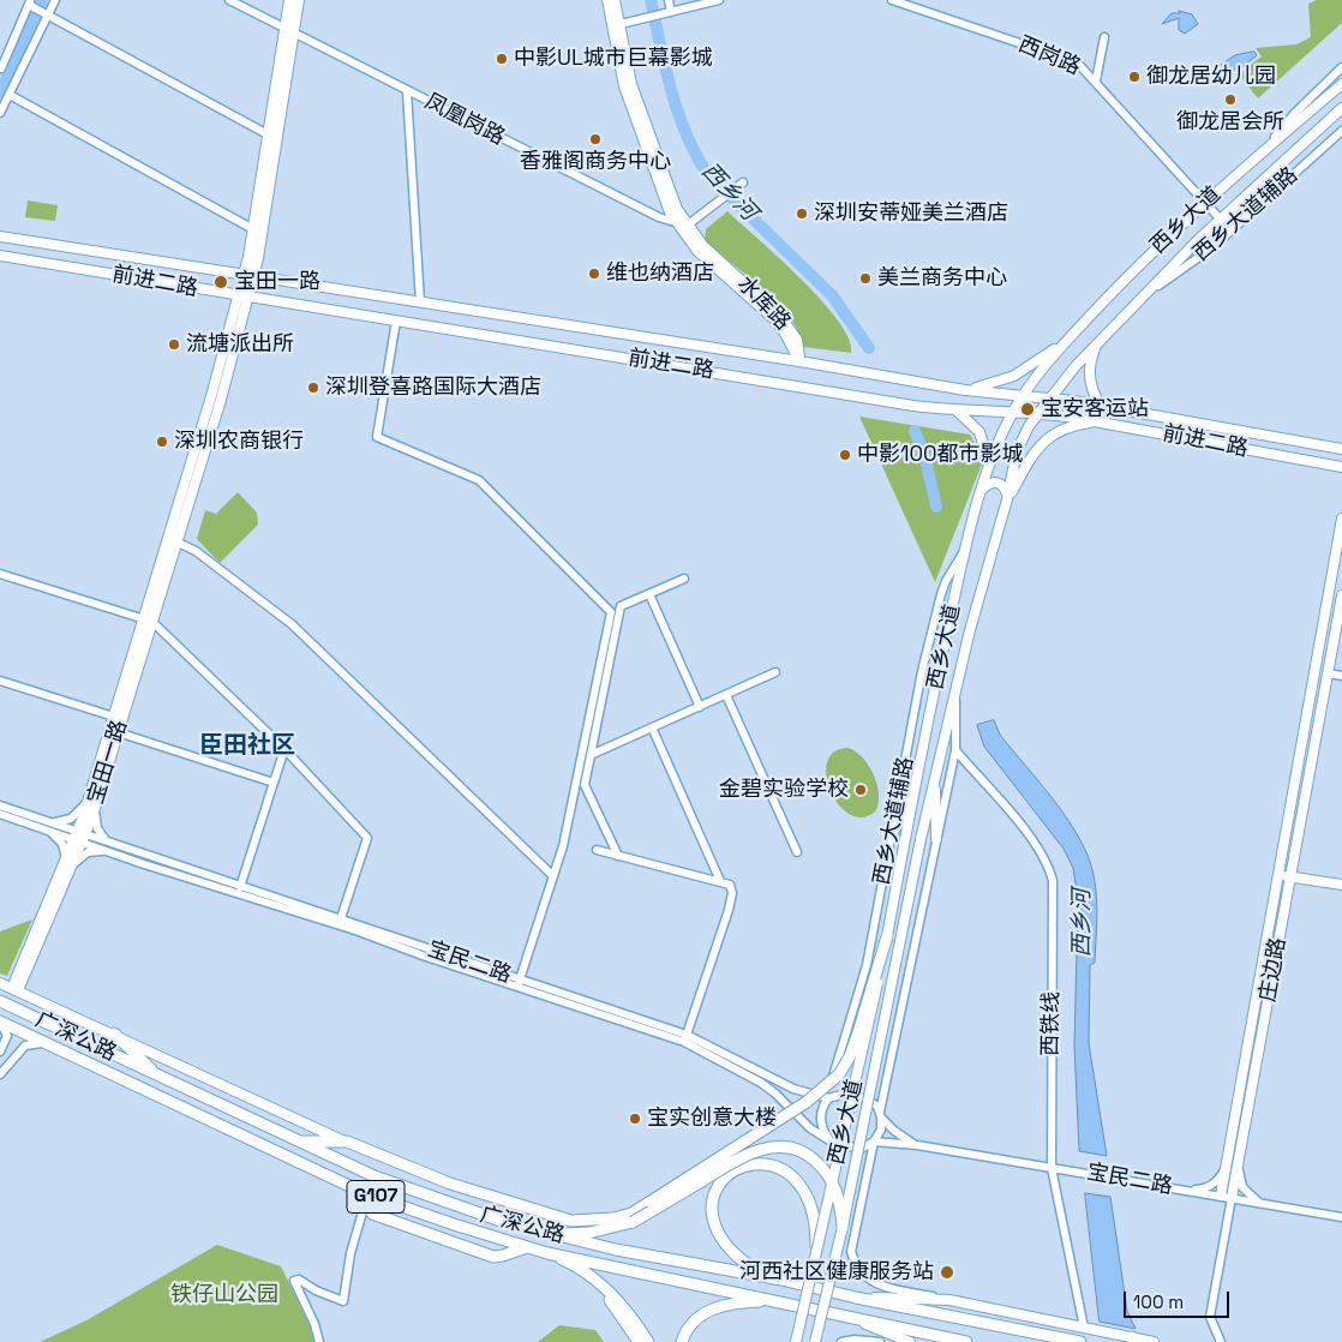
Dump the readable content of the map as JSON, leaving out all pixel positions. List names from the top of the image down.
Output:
{
  "streets": {
    "highway": ["广深公路", "G107"],
    "main road": [
      "西乡大道",
      "前进二路",
      "水库路",
      "宝田一路",
      "庄边路"
    ],
    "street": [
      "西岗路",
      "凤凰岗路",
      "西乡大道辅路",
      "宝民二路",
      "西铁线"
    ]
  },
  "crossings": [
    ["西岗路", "西乡大道"],
    ["凤凰岗路", "水库路"],
    ["凤凰岗路", "宝田一路"],
    ["西乡大道辅路", "西乡大道"],
    ["西乡大道辅路", "宝民二路"],
    ["西乡大道辅路", "西铁线"],
    ["西乡大道", "前进二路"],
    ["前进二路", "水库路"],
    ["前进二路", "宝田一路"],
    ["宝田一路", "宝民二路"],
    ["宝民二路", "庄边路"],
    ["宝民二路", "西铁线"]
  ],
  "districts": ["臣田社区"],
  "water": ["西乡河"],
  "parks": ["铁仔山公园"],
  "places": [
    "中影UL城市巨幕影城",
    "御龙居幼儿园",
    "御龙居会所",
    "香雅阁商务中心",
    "深圳安蒂娅美兰酒店",
    "维也纳酒店",
    "美兰商务中心",
    "宝田一路",
    "流塘派出所",
    "深圳登喜路国际大酒店",
    "宝安客运站",
    "深圳农商银行",
    "中影100都市影城",
    "金碧实验学校",
    "宝实创意大楼",
    "河西社区健康服务站"
  ],
  "scale_bar": "100 m"
}
